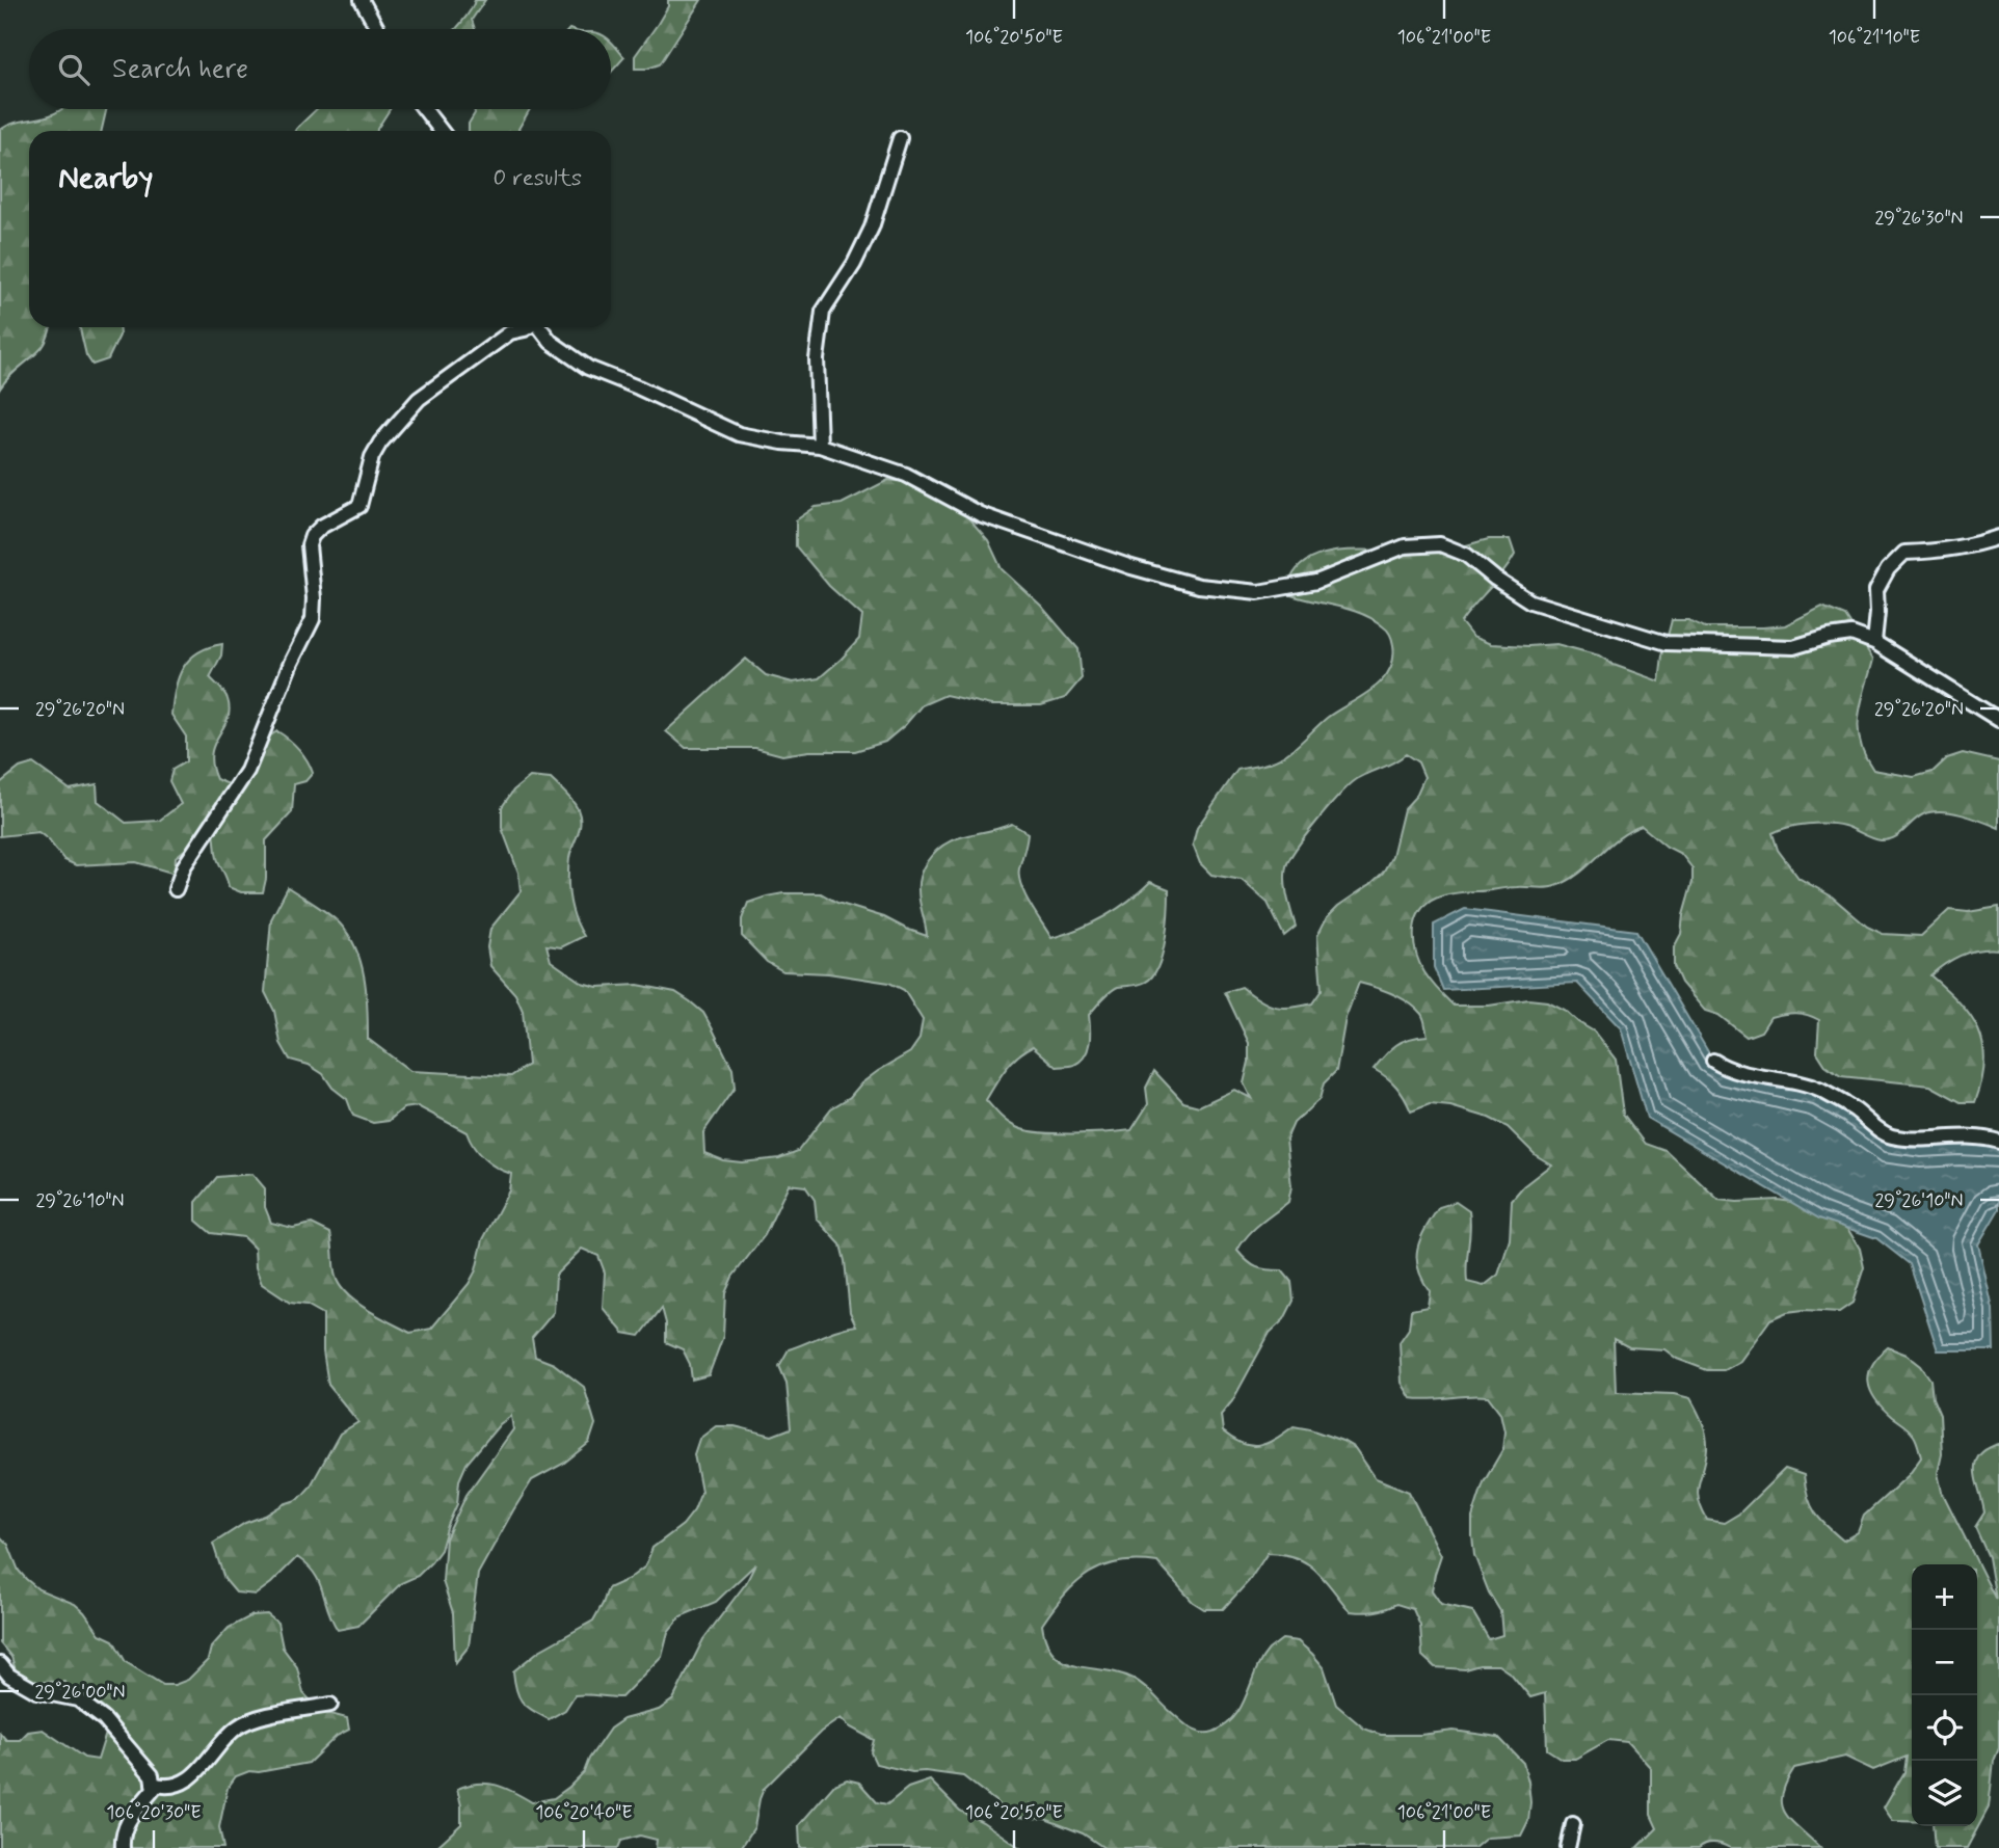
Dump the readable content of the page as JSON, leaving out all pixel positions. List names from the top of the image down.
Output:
{
  "page": {
    "search": "Search here",
    "heading": ["Nearby", "0 results"],
    "map_buttons": ["+", "−"]
  },
  "coordinates": [
    "106°20'50\"E",
    "106°21'00\"E",
    "106°21'10\"E",
    "29°26'30\"N",
    "29°26'20\"N",
    "29°26'10\"N",
    "29°26'00\"N",
    "106°20'30\"E",
    "106°20'40\"E"
  ]
}
